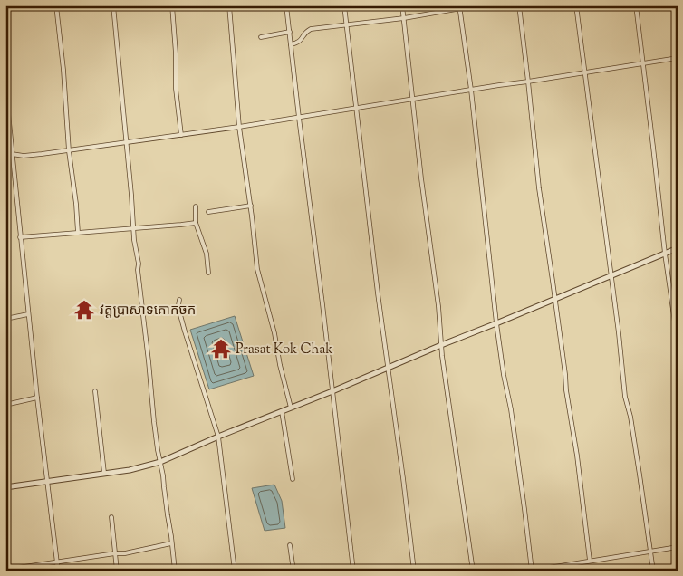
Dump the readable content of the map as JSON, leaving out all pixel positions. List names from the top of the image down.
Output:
{
  "places": {
    "temple": ["វត្តប្រាសាទគោកចក", "Prasat Kok Chak"]
  }
}
